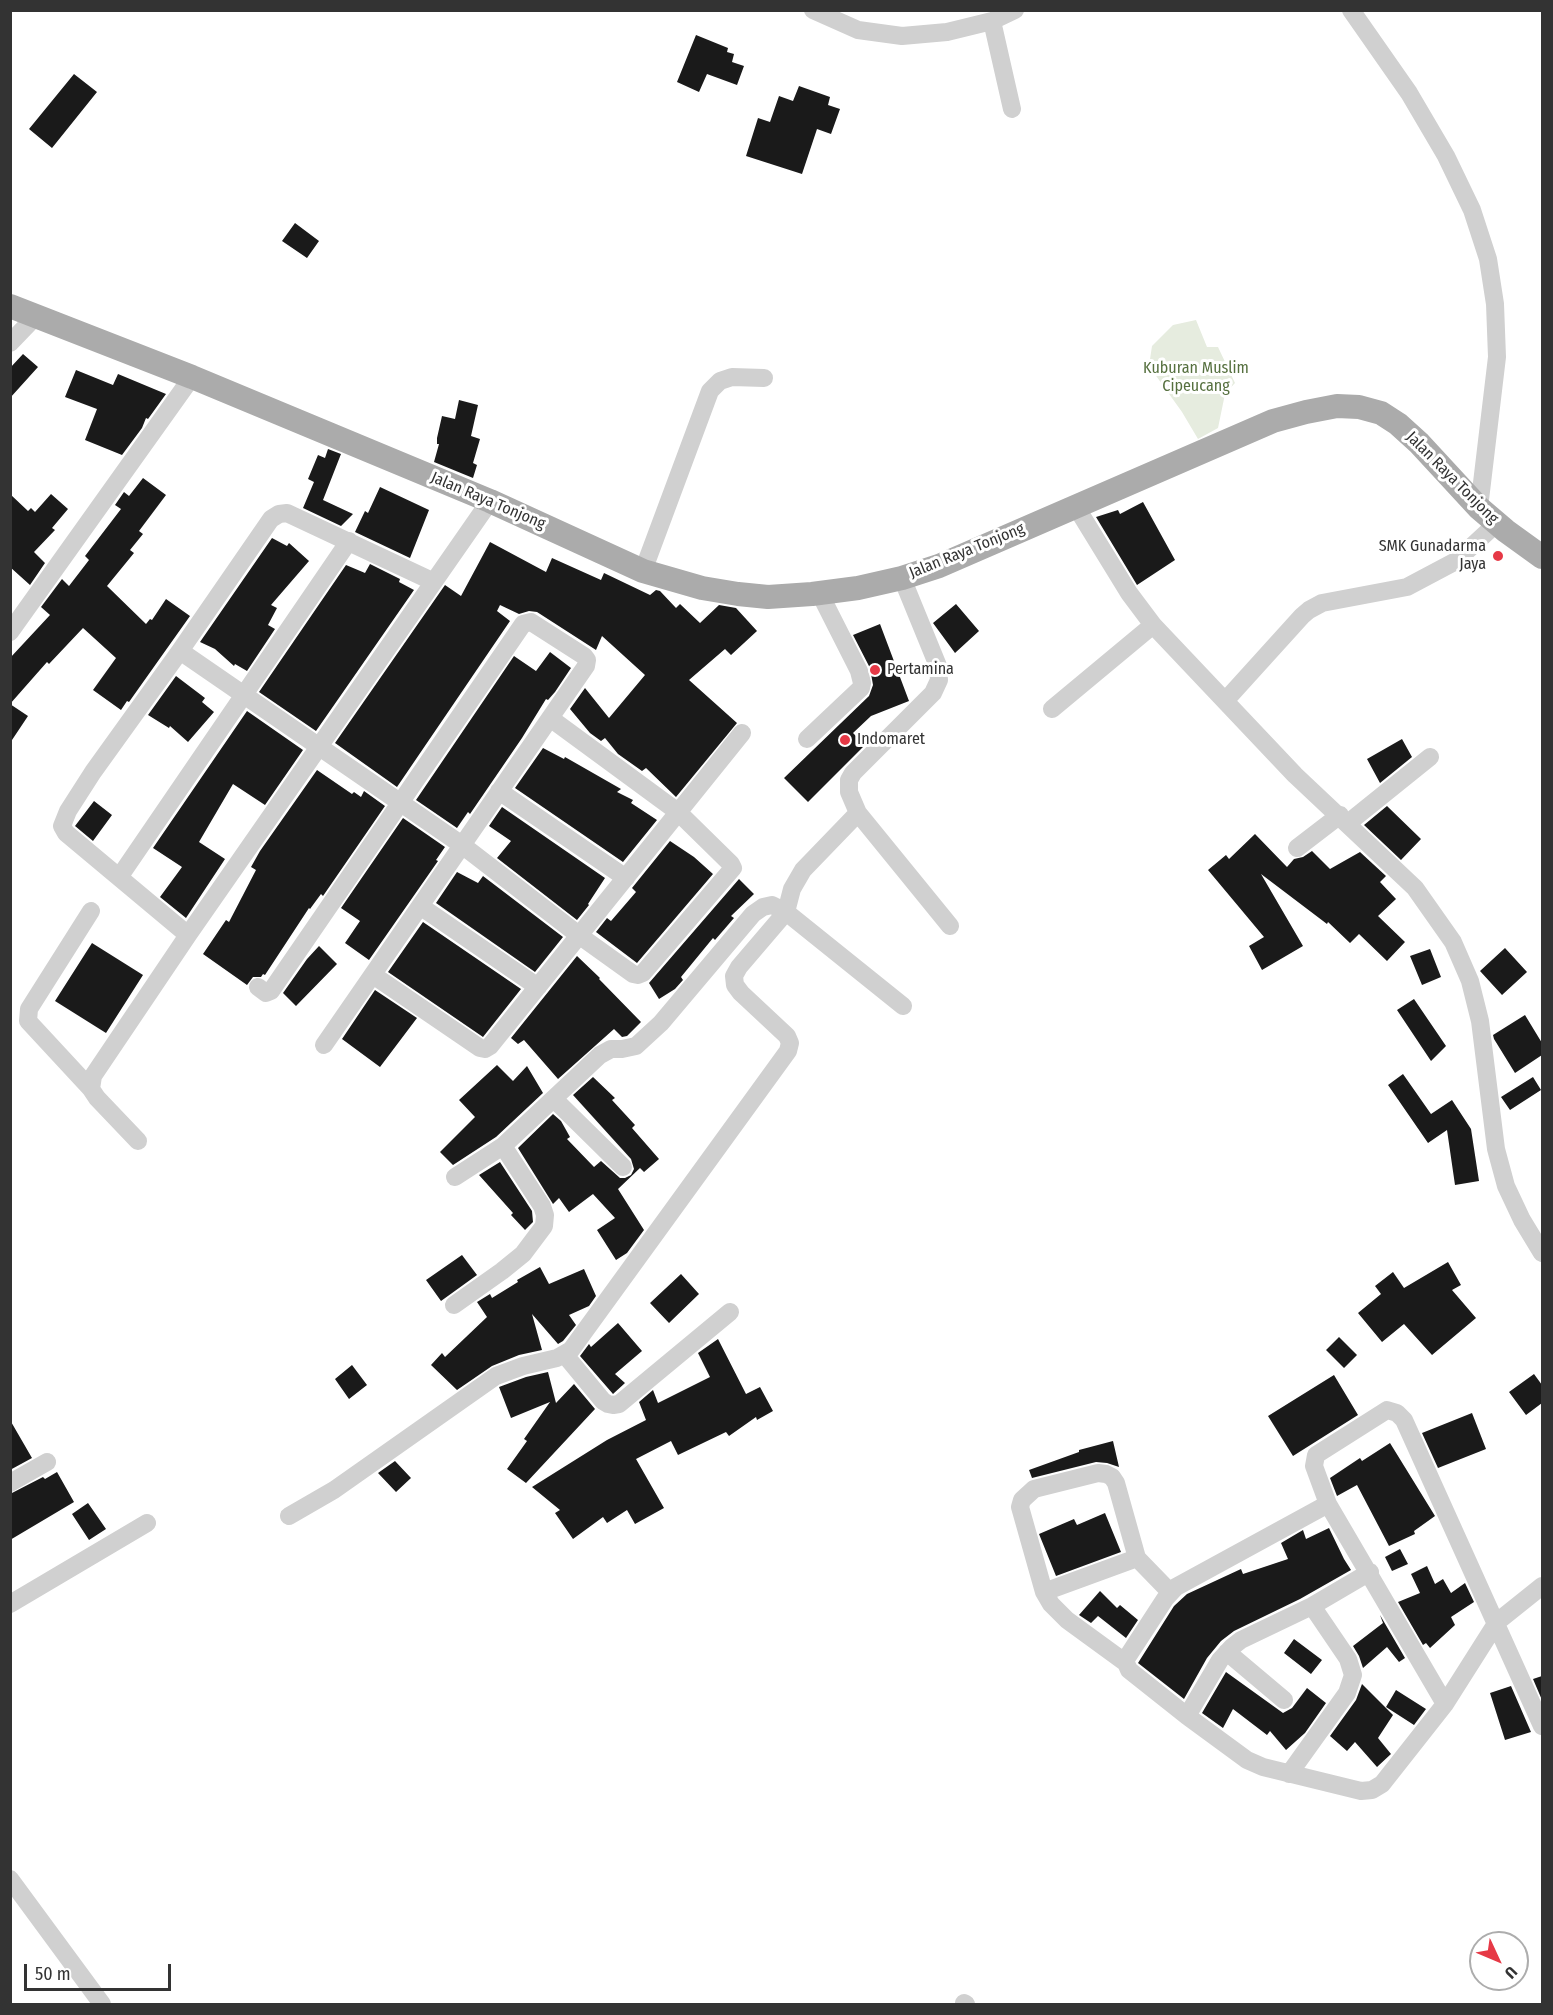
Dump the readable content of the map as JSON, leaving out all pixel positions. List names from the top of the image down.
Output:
{
  "streets": {
    "main road": ["Jalan Raya Tonjong"]
  },
  "parks": ["Kuburan Muslim Cipeucang"],
  "places": ["SMK Gunadarma Jaya", "Pertamina", "Indomaret"],
  "scale_bar": "50 m",
  "north": "bottom right"
}
